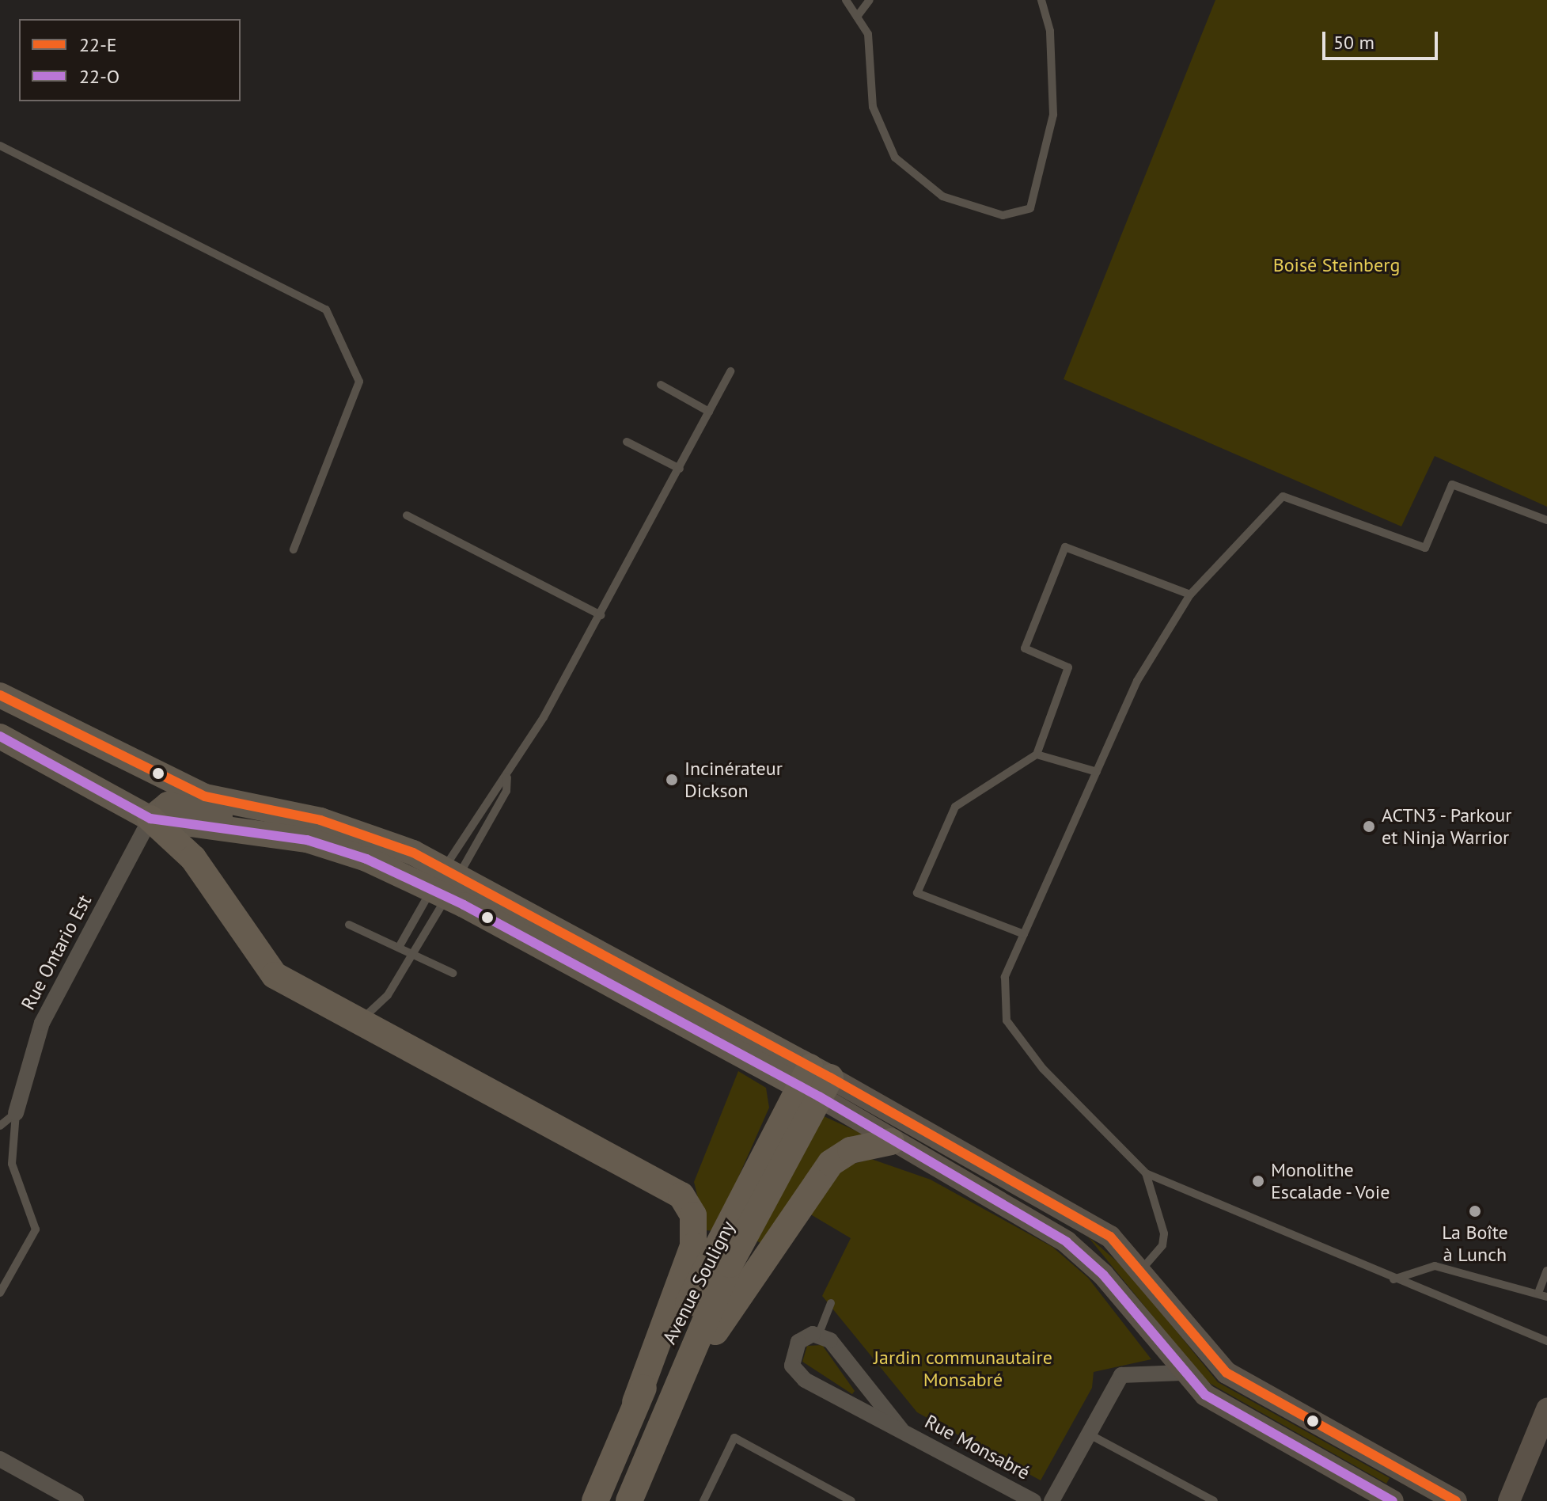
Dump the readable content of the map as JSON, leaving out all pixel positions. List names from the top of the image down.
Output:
{
  "streets": {
    "highway": ["Avenue Souligny"],
    "street": ["Rue Ontario Est", "Rue Monsabré"]
  },
  "parks": ["Boisé Steinberg", "Jardin communautaire Monsabré"],
  "places": [
    "Incinérateur Dickson",
    "ACTN3 - Parkour et Ninja Warrior",
    "Monolithe Escalade - Voie",
    "La Boîte à Lunch"
  ],
  "lines": ["transit line 22-E", "transit line 22-O"],
  "legend": ["22-E", "22-O"],
  "scale_bar": "50 m"
}
